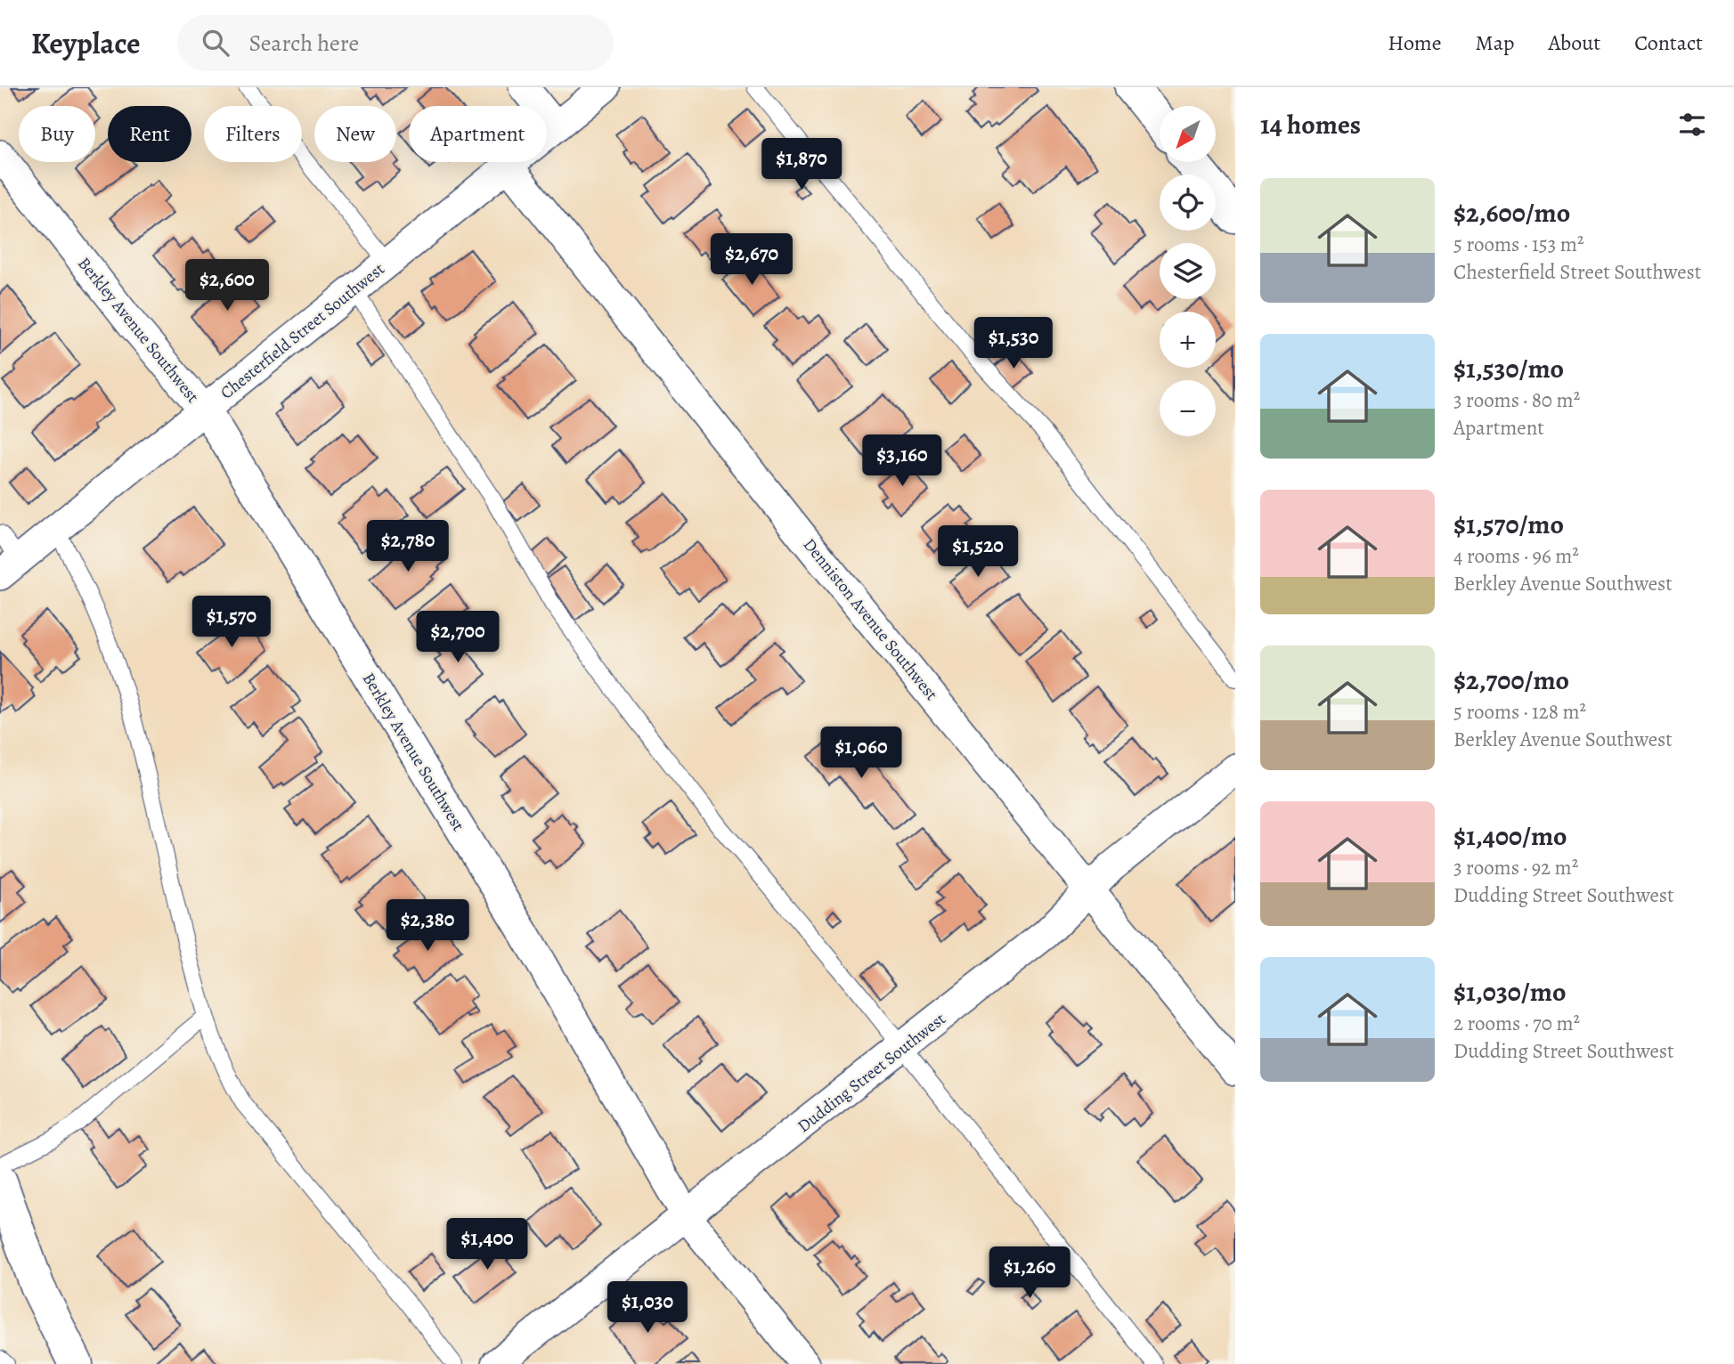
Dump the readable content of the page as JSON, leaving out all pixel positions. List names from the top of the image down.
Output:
{
  "streets": {
    "street": [
      "Berkley Avenue Southwest",
      "Chesterfield Street Southwest",
      "Denniston Avenue Southwest",
      "Dudding Street Southwest"
    ]
  },
  "crossings": [
    ["Berkley Avenue Southwest", "Chesterfield Street Southwest"],
    ["Berkley Avenue Southwest", "Dudding Street Southwest"],
    ["Chesterfield Street Southwest", "Denniston Avenue Southwest"],
    ["Denniston Avenue Southwest", "Dudding Street Southwest"]
  ],
  "north": "bottom left",
  "page": {
    "header": "Keyplace",
    "search": "Search here",
    "nav": [
      "Home",
      "Map",
      "About",
      "Contact"
    ],
    "heading": "14 homes",
    "map_buttons": ["+", "−"],
    "chip": [
      "Buy",
      "Rent",
      "Filters",
      "New",
      "Apartment"
    ],
    "price": [
      "$1,870",
      "$2,670",
      "$2,600",
      "$1,530",
      "$3,160",
      "$2,780",
      "$1,520",
      "$1,570",
      "$2,700",
      "$1,060",
      "$2,380",
      "$1,400",
      "$1,260",
      "$1,030"
    ],
    "list": [
      {
        "name": "$2,600/mo",
        "note": "5 rooms · 153 m² · Chesterfield Street Southwest"
      },
      {
        "name": "$1,530/mo",
        "note": "3 rooms · 80 m² · Apartment"
      },
      {
        "name": "$1,570/mo",
        "note": "4 rooms · 96 m² · Berkley Avenue Southwest"
      },
      {
        "name": "$2,700/mo",
        "note": "5 rooms · 128 m² · Berkley Avenue Southwest"
      },
      {
        "name": "$1,400/mo",
        "note": "3 rooms · 92 m² · Dudding Street Southwest"
      },
      {
        "name": "$1,030/mo",
        "note": "2 rooms · 70 m² · Dudding Street Southwest"
      }
    ]
  }
}
